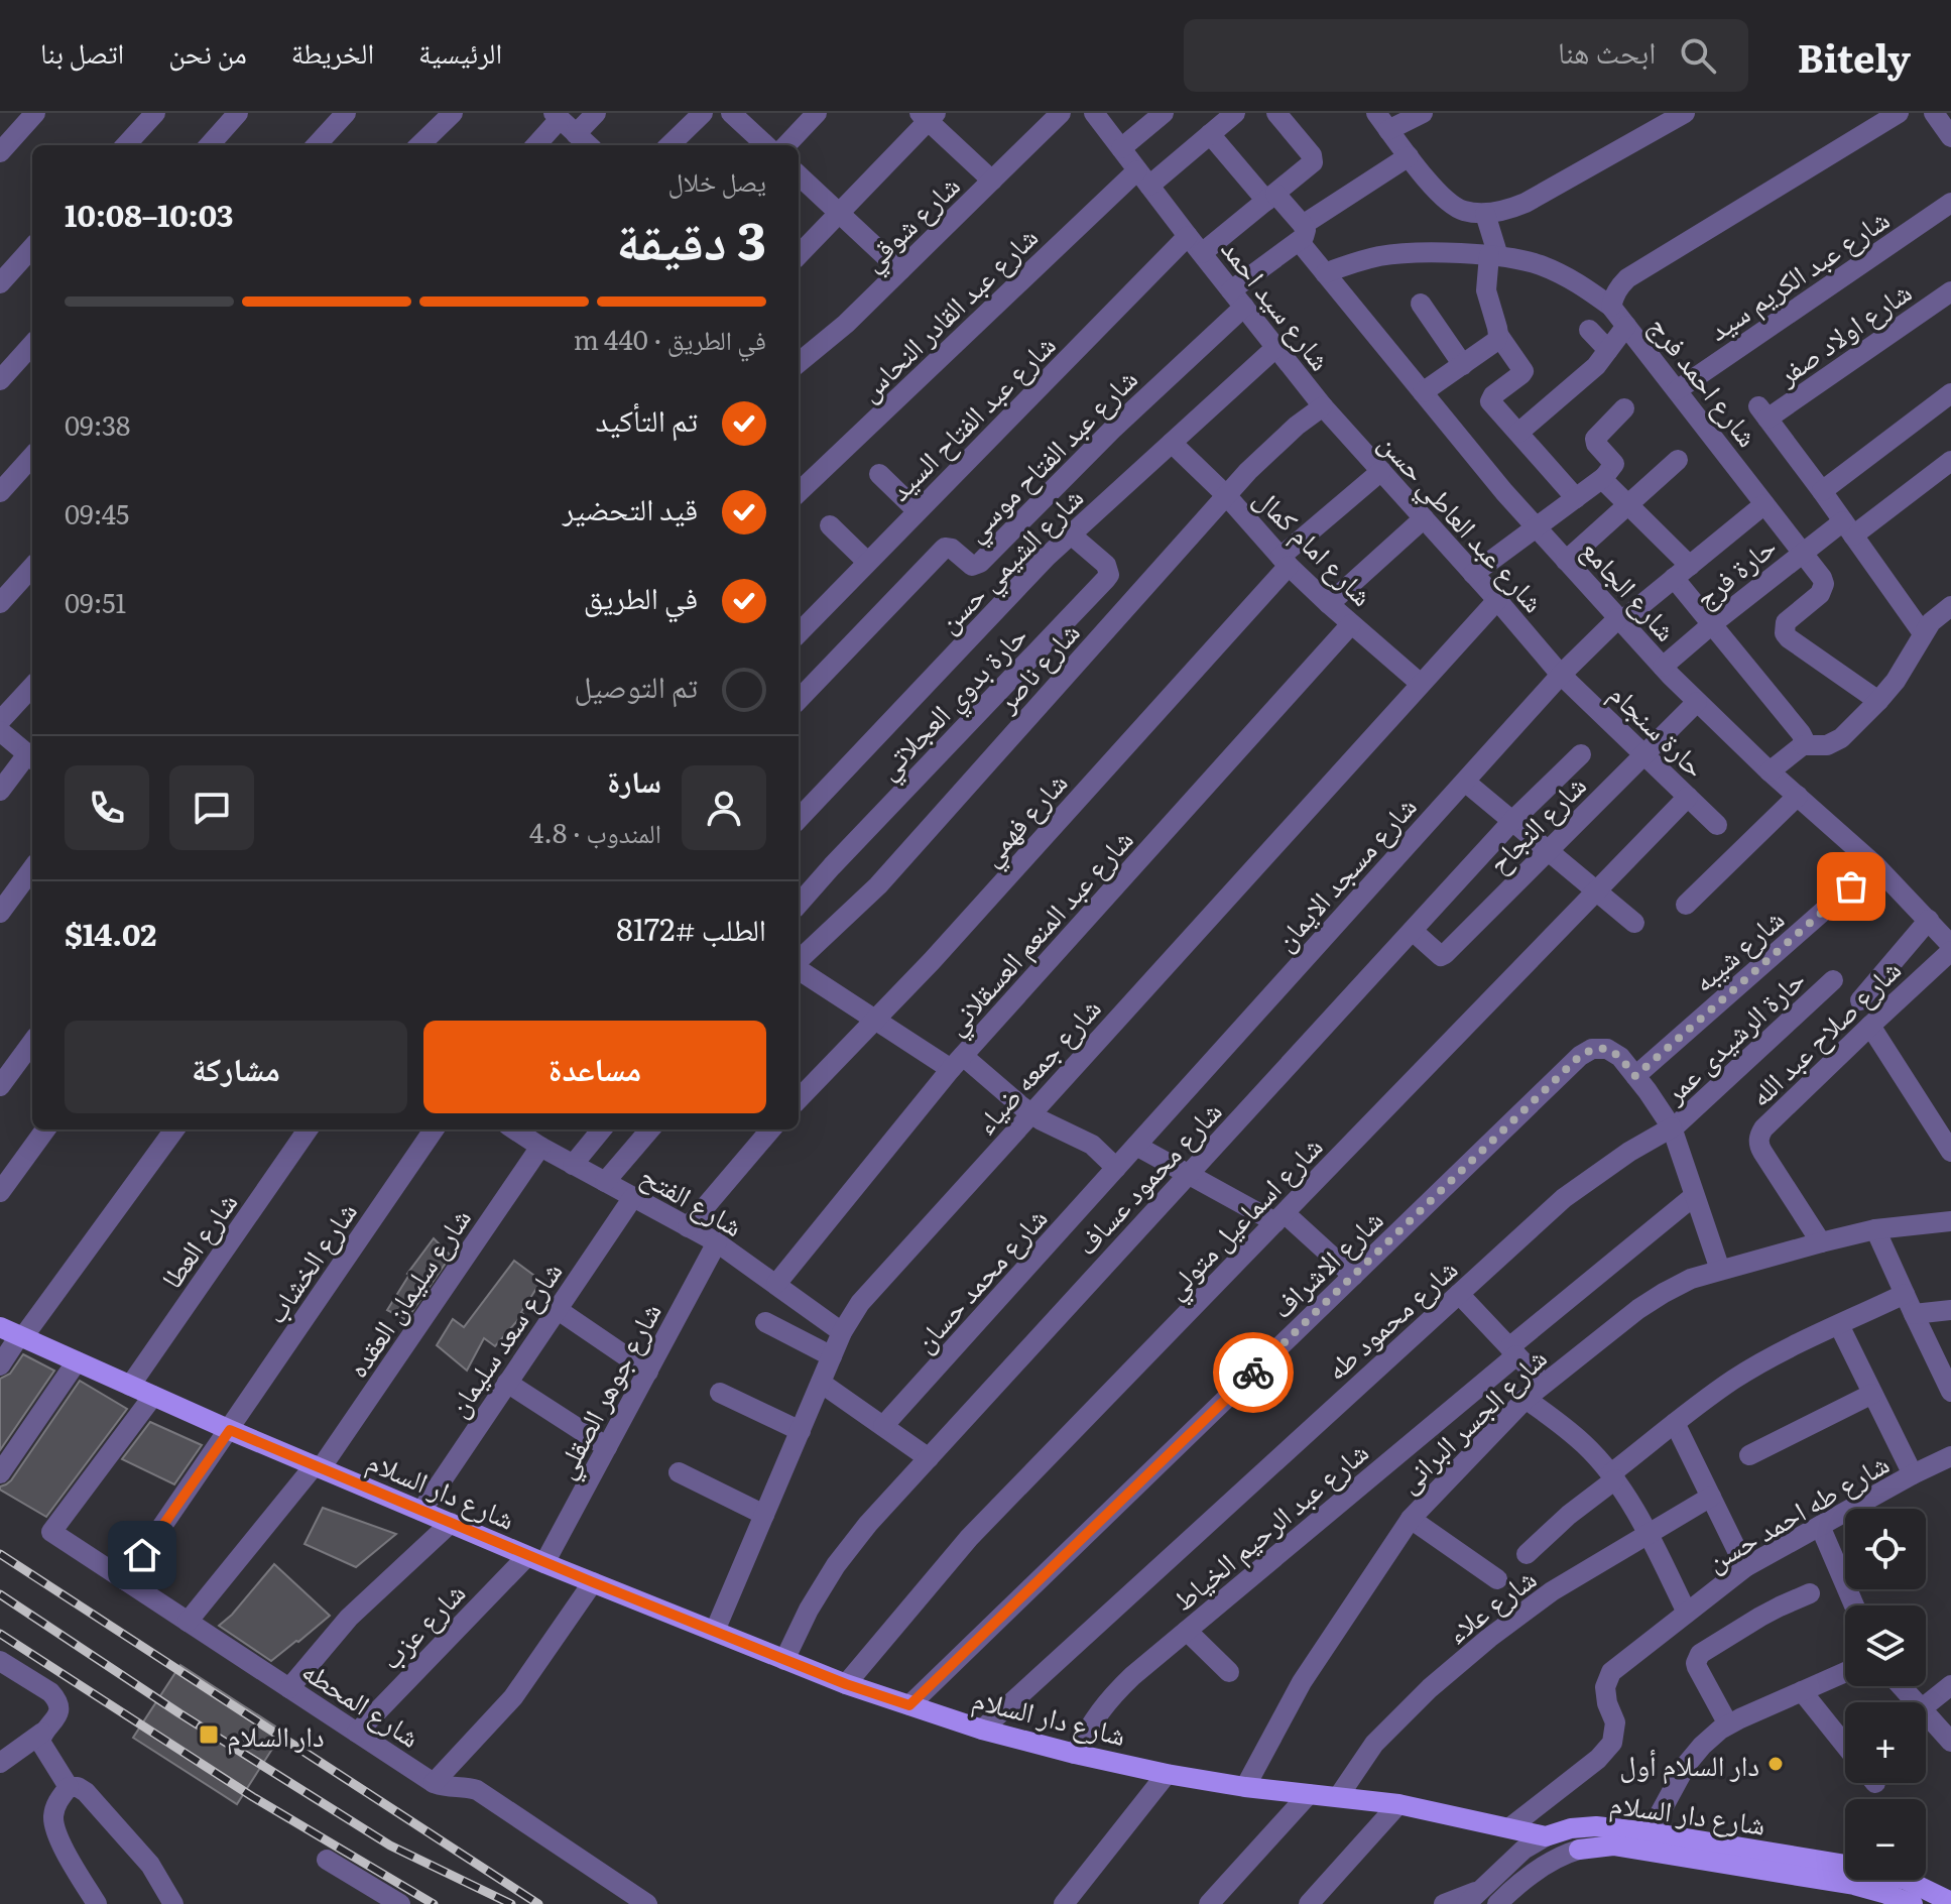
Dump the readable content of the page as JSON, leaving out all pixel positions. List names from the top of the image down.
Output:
{
  "streets": {
    "main road": ["شارع دار السلام"],
    "street": [
      "شارع شوقي",
      "شارع عبد الكريم سيد",
      "شارع سيد احمد",
      "شارع عبد القادر النحاس",
      "شارع اولاد صفر",
      "شارع احمد فرج",
      "شارع عبد الفتاح السيد",
      "شارع عبد الفتاح موسي",
      "شارع عبد العاطي حسن",
      "شارع امام كمال",
      "شارع الشيمي حسن",
      "حارة فرج",
      "شارع الجامع",
      "شارع ناصر",
      "حارة بدوي العجلاتي",
      "حارة سنجام",
      "شارع فهمي",
      "شارع النجاح",
      "شارع مسجد الايمان",
      "شارع عبد المنعم العسقلاني",
      "شارع شيبه",
      "شارع صلاح عبد الله",
      "حارة الرشيدى عمر",
      "شارع جمعه ضياء",
      "شارع محمود عساف",
      "شارع الفتح",
      "شارع اسماعيل متولي",
      "شارع العطا",
      "شارع الخشاب",
      "شارع الاشراف",
      "شارع محمد حسان",
      "شارع سليمان العقده",
      "شارع محمود طه",
      "شارع سعد سليمان",
      "شارع جوهر الصقلي",
      "شارع الجسر البرانى",
      "شارع طه احمد حسن",
      "شارع عبد الرحيم الخياط",
      "شارع علاء",
      "شارع عزب",
      "شارع المحطه"
    ]
  },
  "crossings": [
    ["شارع عبد الكريم سيد", "شارع احمد فرج"],
    ["شارع سيد احمد", "شارع عبد القادر النحاس"],
    ["شارع سيد احمد", "شارع عبد الفتاح السيد"],
    ["شارع سيد احمد", "شارع عبد الفتاح موسي"],
    ["شارع سيد احمد", "شارع عبد العاطي حسن"],
    ["شارع سيد احمد", "شارع الشيمي حسن"],
    ["شارع سيد احمد", "شارع ناصر"],
    ["شارع احمد فرج", "حارة فرج"],
    ["شارع احمد فرج", "شارع الجامع"],
    ["شارع احمد فرج", "شارع مسجد الايمان"],
    ["شارع عبد العاطي حسن", "شارع ناصر"],
    ["شارع عبد العاطي حسن", "حارة سنجام"],
    ["شارع عبد العاطي حسن", "شارع فهمي"],
    ["شارع عبد العاطي حسن", "شارع مسجد الايمان"],
    ["شارع عبد العاطي حسن", "شارع جمعه ضياء"],
    ["شارع امام كمال", "شارع الشيمي حسن"],
    ["شارع امام كمال", "شارع ناصر"],
    ["شارع امام كمال", "شارع فهمي"],
    ["شارع امام كمال", "شارع عبد المنعم العسقلاني"],
    ["شارع امام كمال", "شارع جمعه ضياء"],
    ["شارع الشيمي حسن", "حارة بدوي العجلاتي"],
    ["حارة فرج", "شارع الجامع"],
    ["شارع الجامع", "شارع النجاح"],
    ["شارع الجامع", "شارع مسجد الايمان"],
    ["شارع الجامع", "شارع شيبه"],
    ["حارة سنجام", "شارع النجاح"],
    ["حارة سنجام", "شارع مسجد الايمان"],
    ["حارة سنجام", "شارع اسماعيل متولي"],
    ["شارع النجاح", "شارع محمود عساف"],
    ["شارع مسجد الايمان", "شارع محمد حسان"],
    ["شارع عبد المنعم العسقلاني", "شارع الفتح"],
    ["شارع شيبه", "شارع الاشراف"],
    ["شارع صلاح عبد الله", "شارع الجسر البرانى"],
    ["حارة الرشيدى عمر", "شارع الاشراف"],
    ["حارة الرشيدى عمر", "شارع محمود طه"],
    ["شارع جمعه ضياء", "شارع الفتح"],
    ["شارع جمعه ضياء", "شارع دار السلام"],
    ["شارع محمود عساف", "شارع دار السلام"],
    ["شارع الفتح", "شارع سليمان العقده"],
    ["شارع الفتح", "شارع سعد سليمان"],
    ["شارع الفتح", "شارع جوهر الصقلي"],
    ["شارع اسماعيل متولي", "شارع دار السلام"],
    ["شارع العطا", "شارع دار السلام"],
    ["شارع الخشاب", "شارع دار السلام"],
    ["شارع الخشاب", "شارع المحطه"],
    ["شارع الاشراف", "شارع محمود طه"],
    ["شارع الاشراف", "شارع الجسر البرانى"],
    ["شارع الاشراف", "شارع دار السلام"],
    ["شارع الاشراف", "شارع عبد الرحيم الخياط"],
    ["شارع سليمان العقده", "شارع دار السلام"],
    ["شارع سليمان العقده", "شارع المحطه"],
    ["شارع محمود طه", "شارع دار السلام"],
    ["شارع سعد سليمان", "شارع دار السلام"],
    ["شارع جوهر الصقلي", "شارع دار السلام"],
    ["شارع جوهر الصقلي", "شارع عزب"],
    ["شارع الجسر البرانى", "شارع دار السلام"],
    ["شارع دار السلام", "شارع طه احمد حسن"],
    ["شارع دار السلام", "شارع عبد الرحيم الخياط"],
    ["شارع دار السلام", "شارع علاء"],
    ["شارع دار السلام", "شارع عزب"],
    ["شارع دار السلام", "شارع المحطه"],
    ["شارع عزب", "شارع المحطه"]
  ],
  "places": {
    "transit": ["دار السلام"],
    "other": ["دار السلام أول"]
  },
  "page": {
    "header": "Bitely",
    "search": "ابحث هنا",
    "nav": [
      "الرئيسية",
      "الخريطة",
      "من نحن",
      "اتصل بنا"
    ],
    "heading": ["3 دقيقة", "يصل خلال", "10:03–10:08"],
    "panel": [
      "سارة",
      "المندوب · 4.8",
      "الطلب #8172",
      "$14.02"
    ],
    "bar": "في الطريق · 440 m",
    "list": [
      ["تم التأكيد", "09:38"],
      ["قيد التحضير", "09:45"],
      ["في الطريق", "09:51"],
      "تم التوصيل"
    ],
    "buttons": ["مساعدة", "مشاركة"],
    "map_buttons": ["+", "−"]
  }
}
